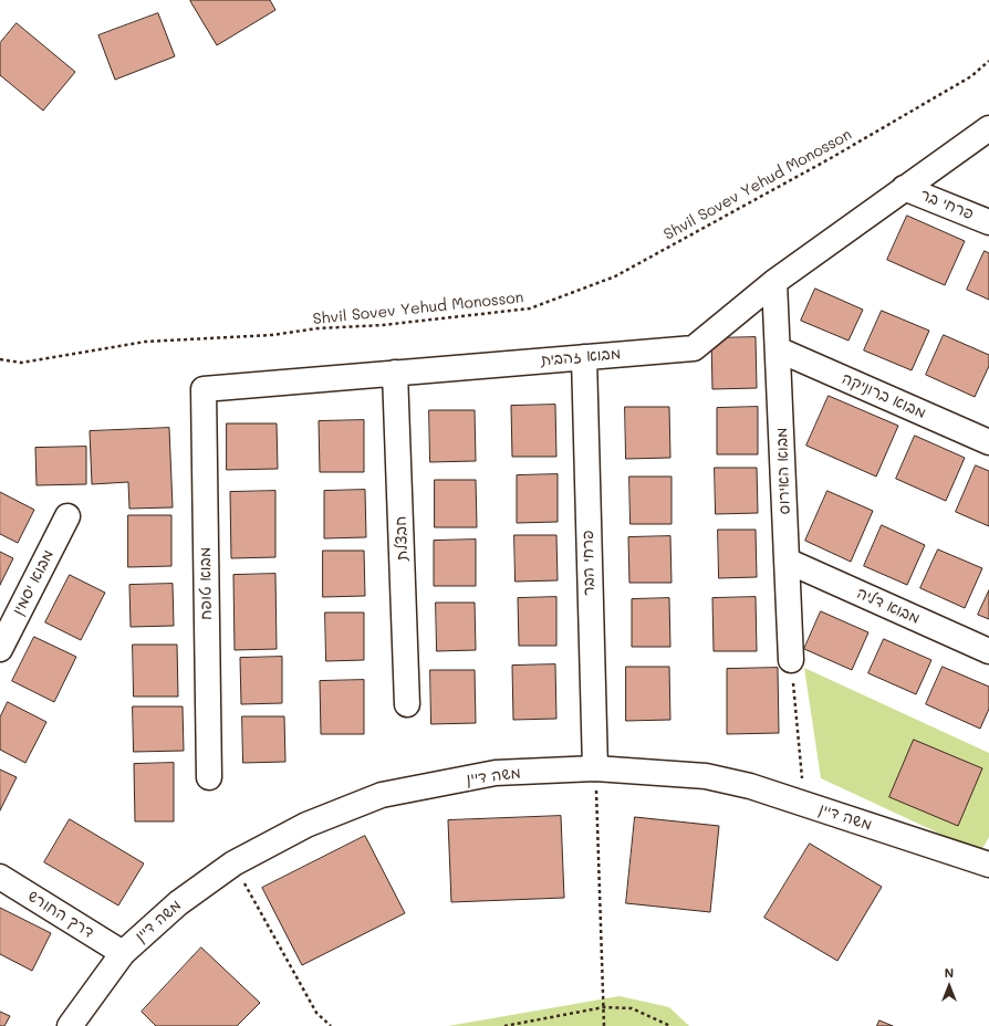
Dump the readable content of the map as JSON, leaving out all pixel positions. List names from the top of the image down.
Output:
{
  "streets": {
    "street": [
      "פרחי בר",
      "מבוא זהבית",
      "מבוא ברוניקה",
      "מבוא האירוס",
      "חבצלת",
      "פרחי הבר",
      "מבוא יסמין",
      "מבוא טופח",
      "מבוא דליה",
      "משה דיין",
      "דרך החורש"
    ],
    "path": ["Shvil Sovev Yehud Monosson"]
  },
  "crossings": [
    ["פרחי בר", "מבוא זהבית"],
    ["מבוא זהבית", "מבוא האירוס"],
    ["מבוא זהבית", "חבצלת"],
    ["מבוא זהבית", "פרחי הבר"],
    ["מבוא זהבית", "מבוא טופח"],
    ["מבוא ברוניקה", "מבוא האירוס"],
    ["מבוא האירוס", "מבוא דליה"],
    ["פרחי הבר", "משה דיין"],
    ["משה דיין", "דרך החורש"]
  ],
  "north": "top"
}
